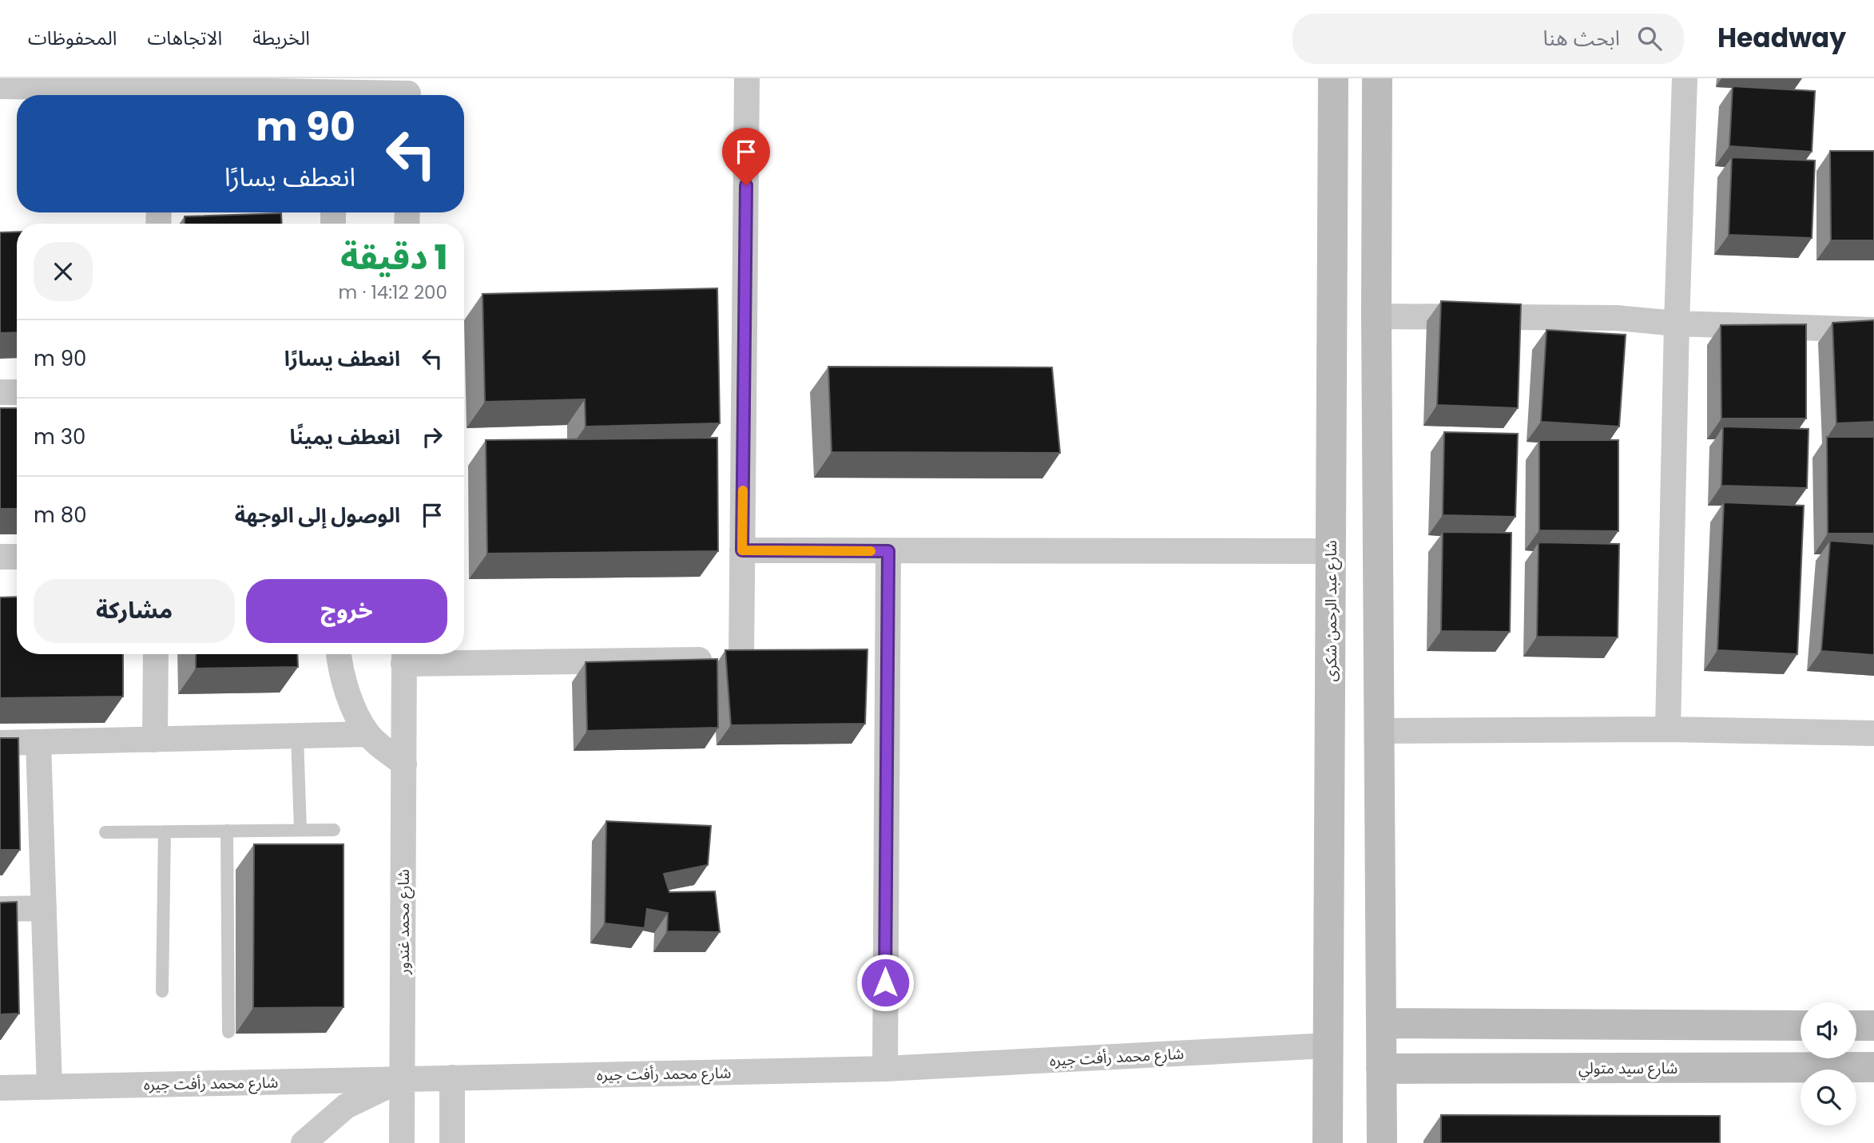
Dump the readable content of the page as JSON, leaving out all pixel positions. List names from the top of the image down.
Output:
{
  "streets": {
    "street": [
      "شارع عبد الرحمن شكرى",
      "شارع محمد غندور",
      "شارع محمد رأفت جيره",
      "شارع سيد متولي"
    ]
  },
  "crossings": [
    ["شارع عبد الرحمن شكرى", "شارع محمد رأفت جيره"],
    ["شارع محمد غندور", "شارع محمد رأفت جيره"]
  ],
  "page": {
    "header": "Headway",
    "search": "ابحث هنا",
    "nav": ["الخريطة", "الاتجاهات", "المحفوظات"],
    "turn": ["90 m", "انعطف يسارًا"],
    "heading": ["1 دقيقة", "200 m · 14:12"],
    "list": [
      {
        "name": "انعطف يسارًا",
        "value": "90 m"
      },
      {
        "name": "انعطف يمينًا",
        "value": "30 m"
      },
      {
        "name": "الوصول إلى الوجهة",
        "value": "80 m"
      }
    ],
    "buttons": ["خروج", "مشاركة"]
  }
}
